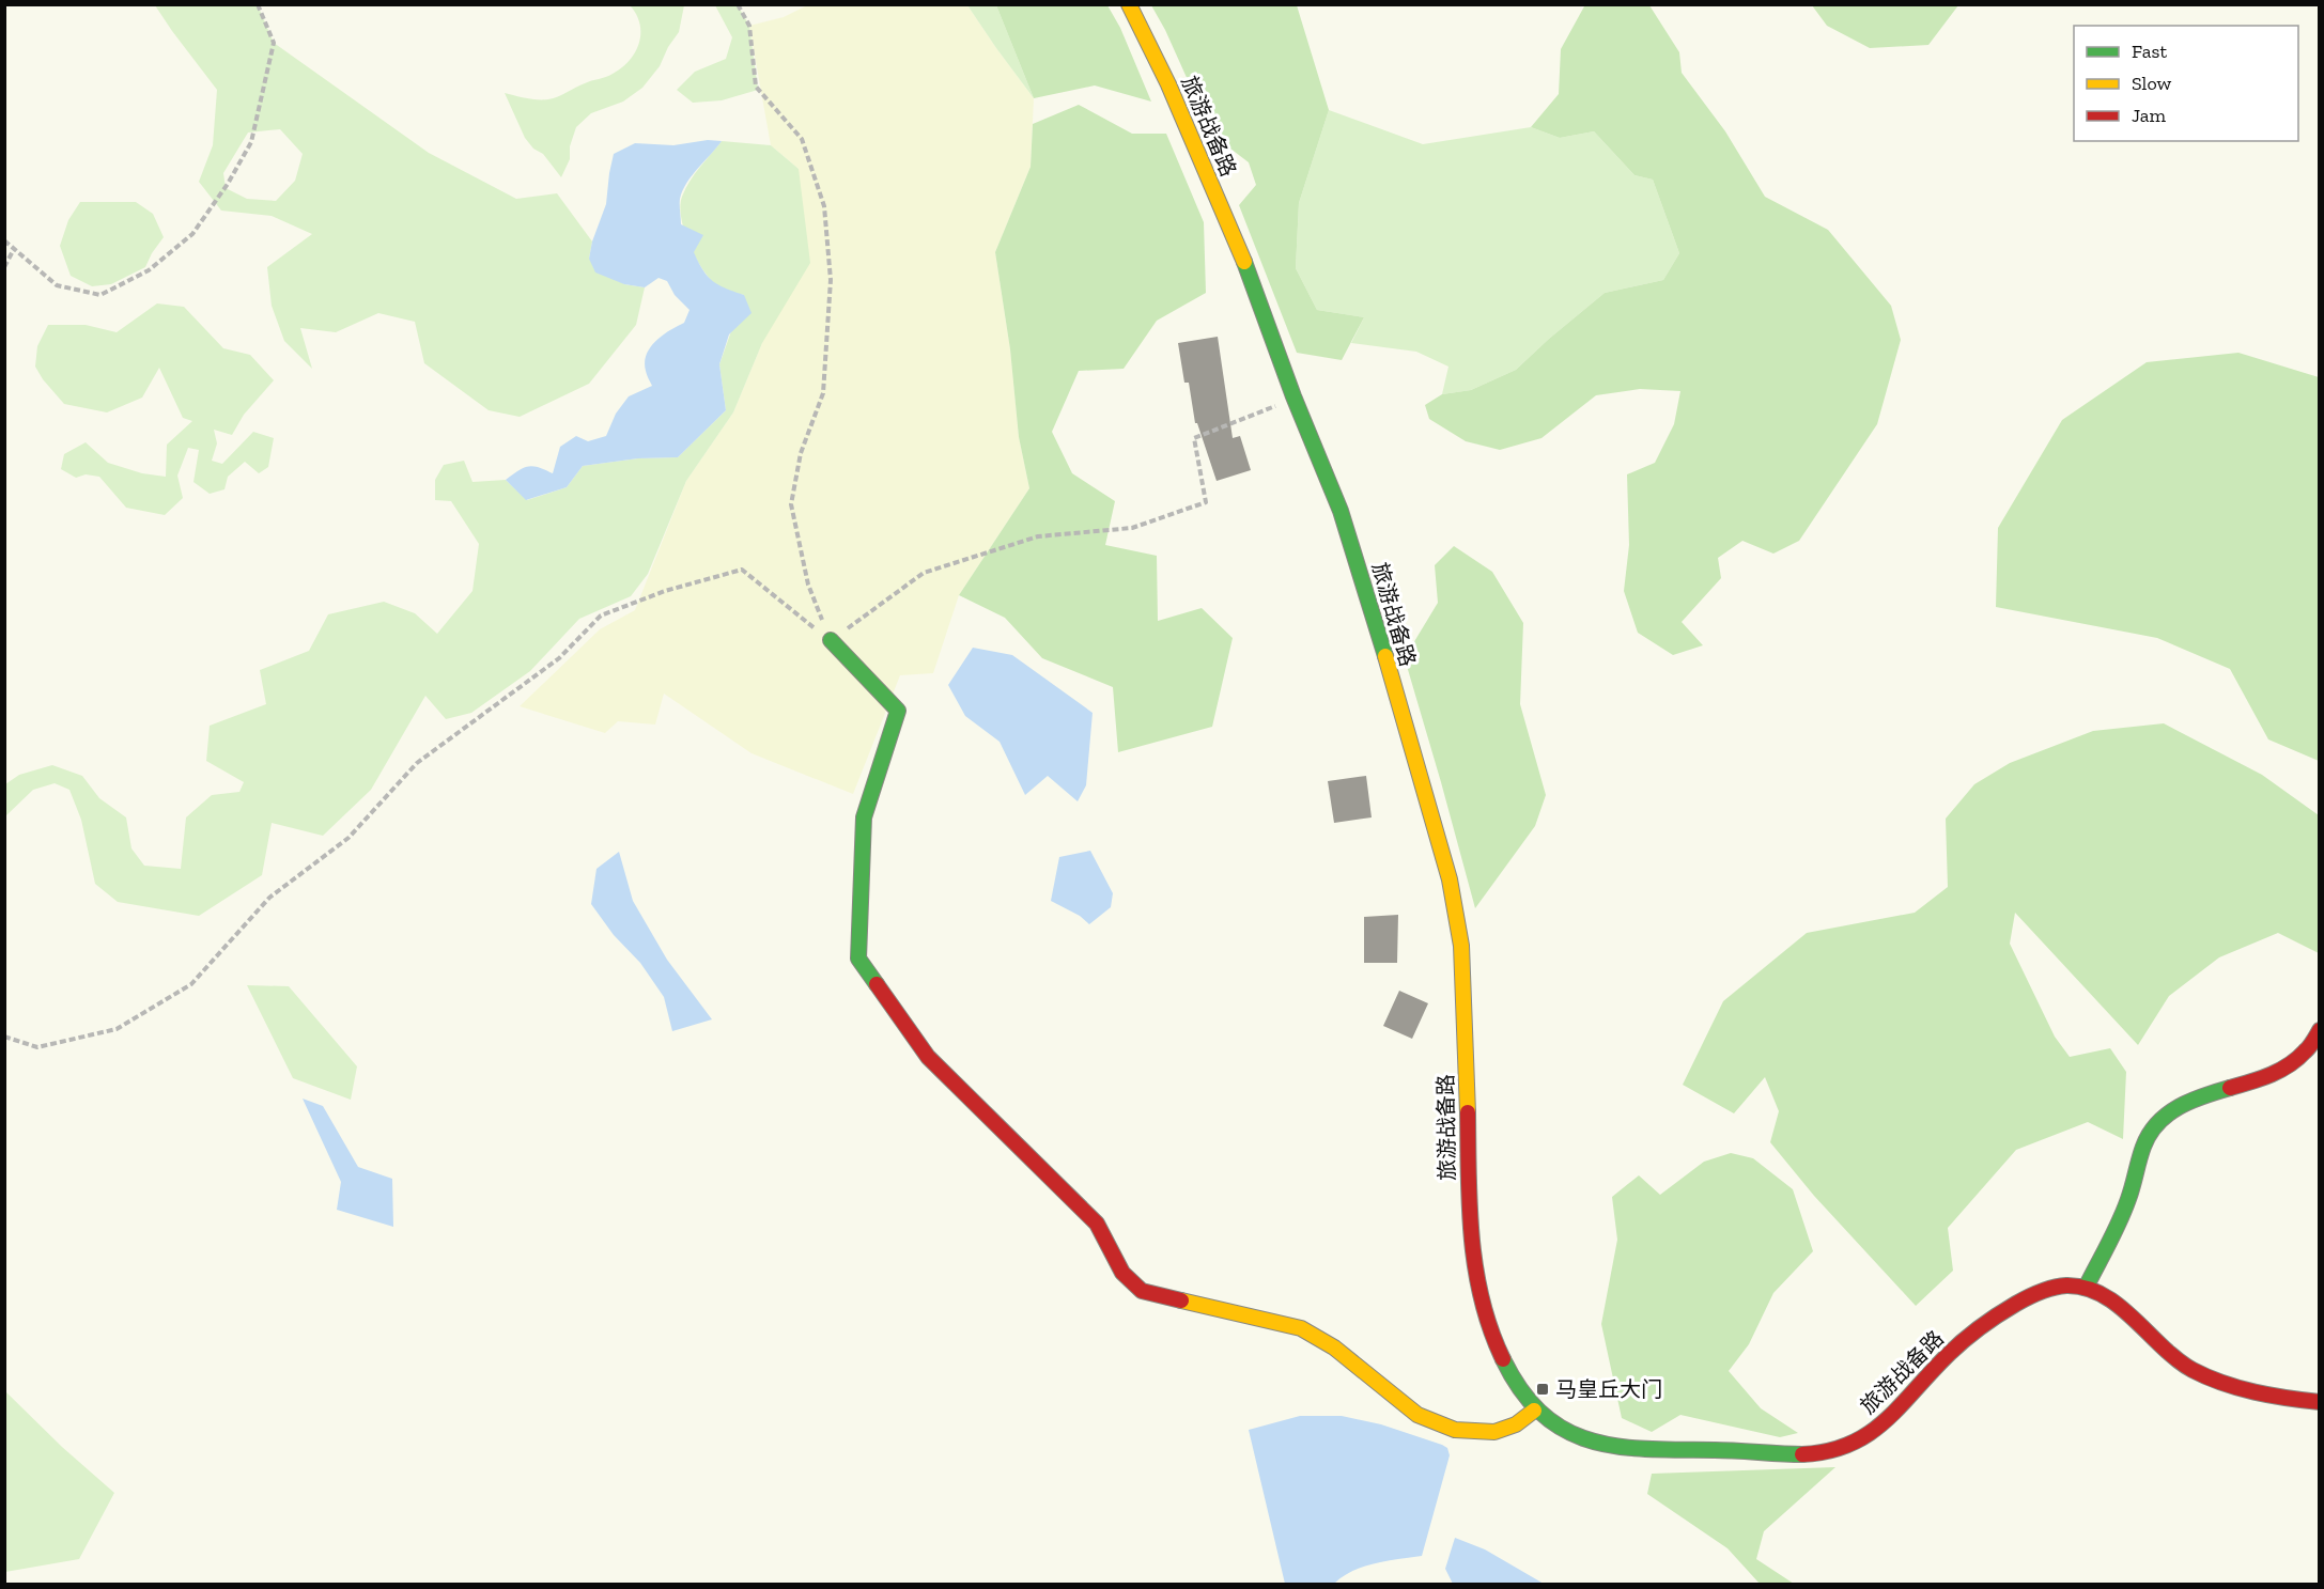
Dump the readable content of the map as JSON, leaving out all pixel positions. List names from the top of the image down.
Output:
{
  "streets": {
    "street": ["旅游战备路"]
  },
  "places": {
    "transit": ["马皇丘大门"]
  },
  "legend": ["Fast", "Slow", "Jam"]
}
